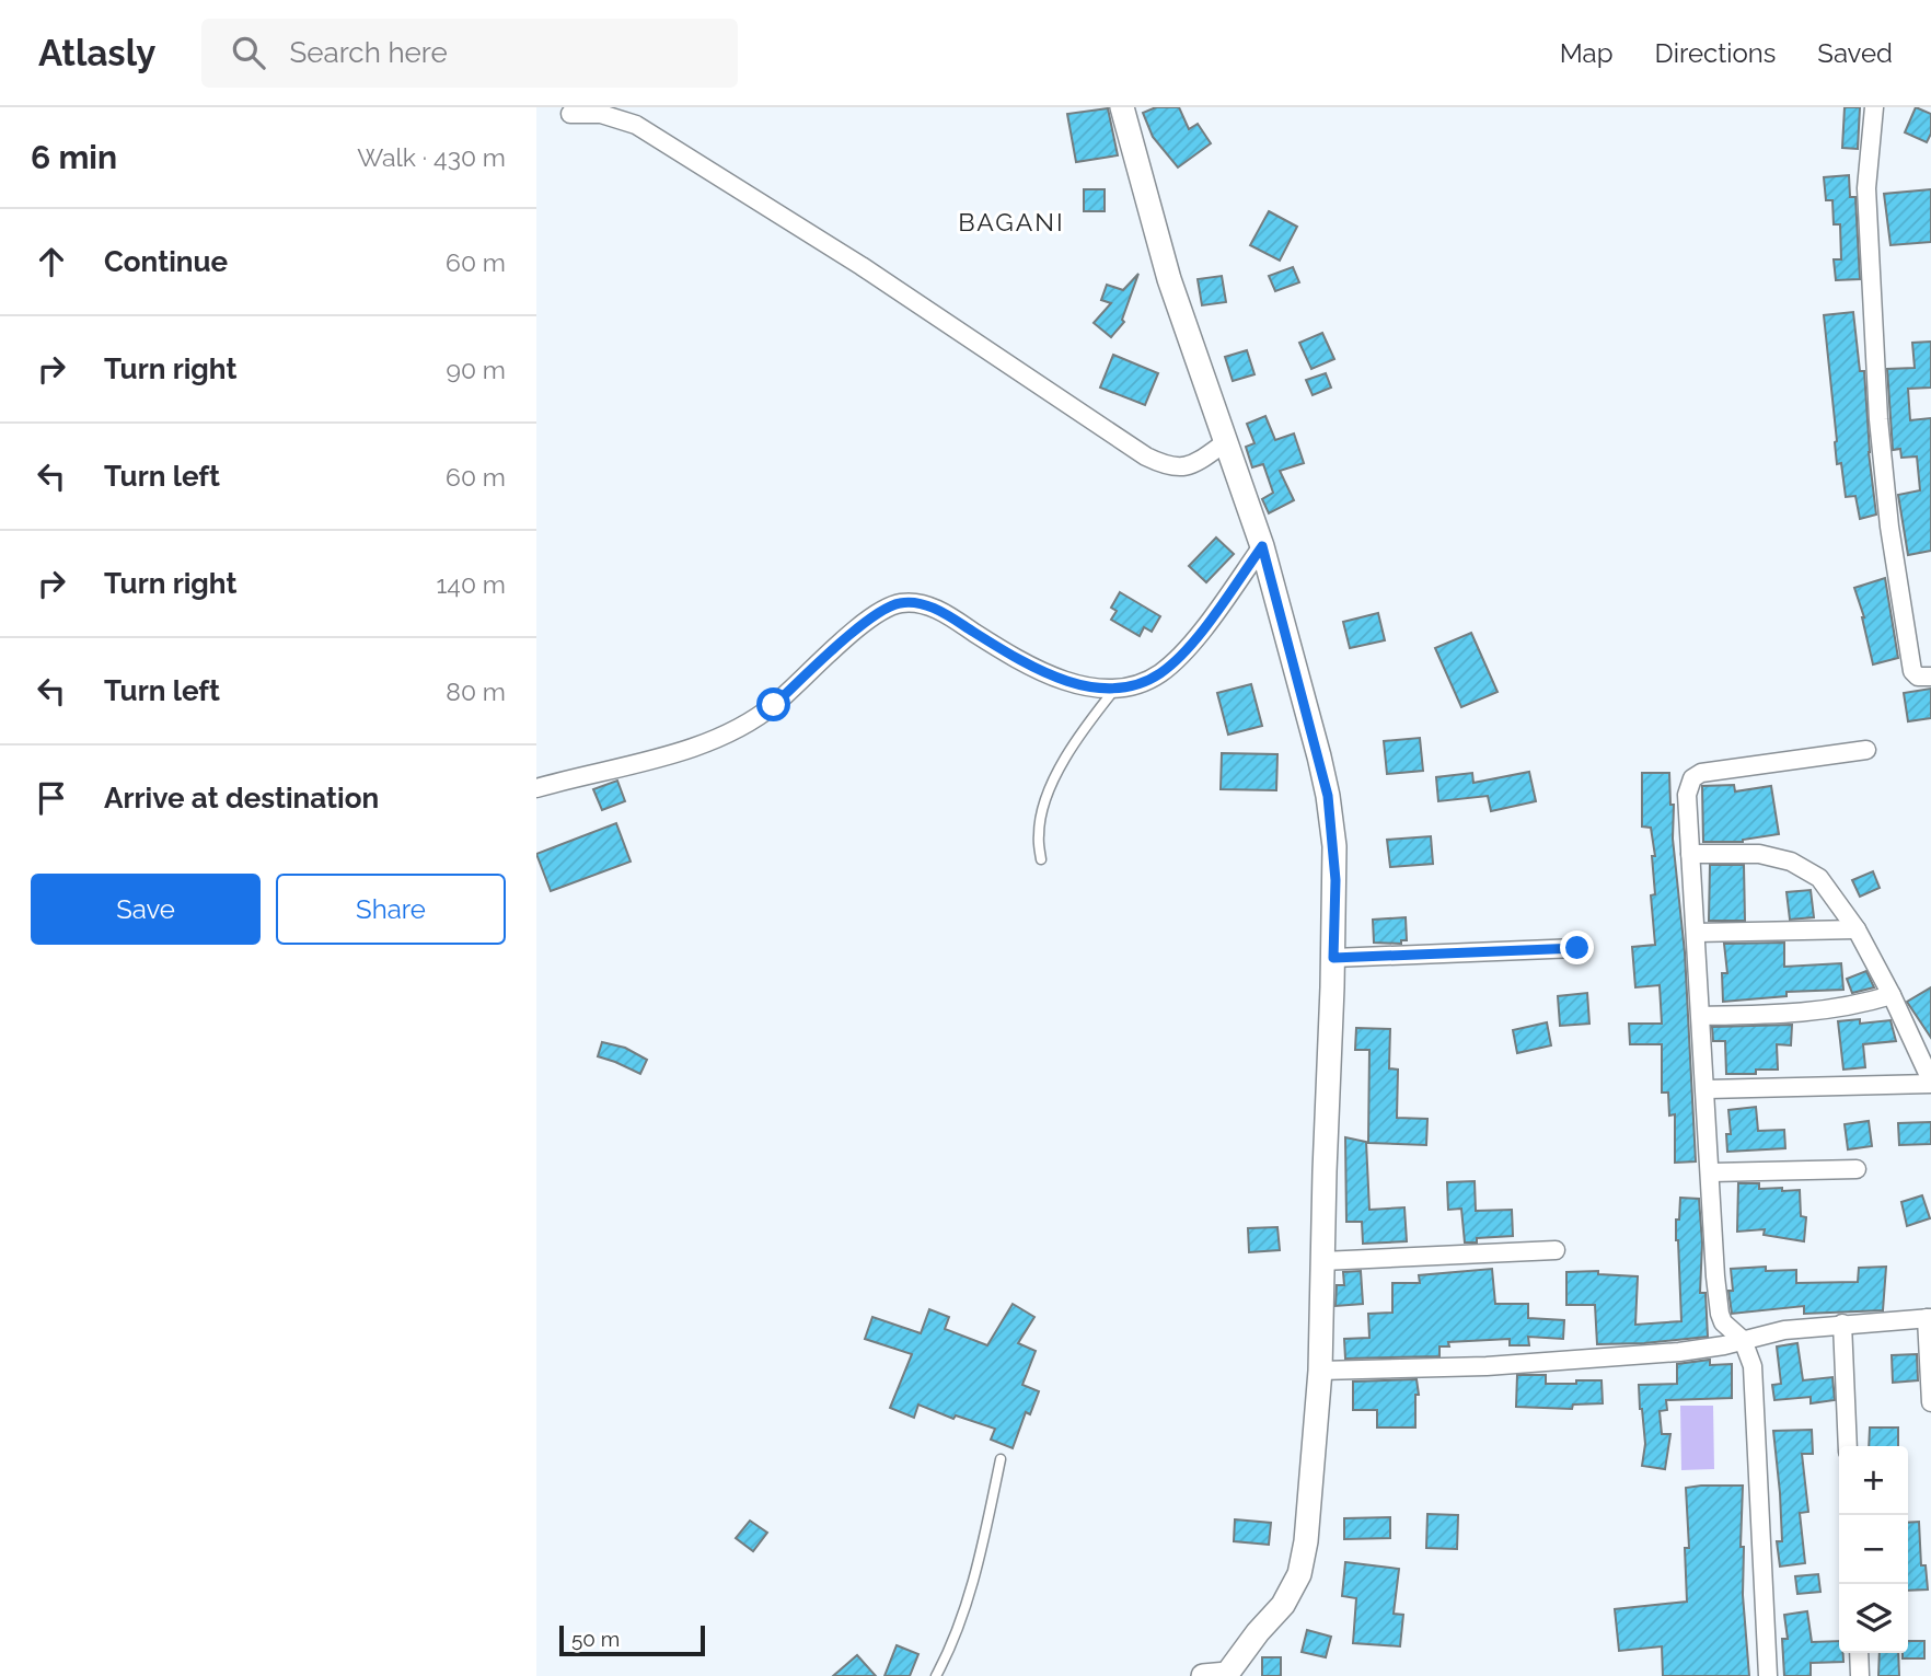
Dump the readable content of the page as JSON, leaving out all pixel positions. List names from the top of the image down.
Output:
{
  "districts": ["BAGANI"],
  "scale_bar": "50 m",
  "page": {
    "header": "Atlasly",
    "search": "Search here",
    "nav": ["Map", "Directions", "Saved"],
    "heading": ["6 min", "Walk · 430 m"],
    "list": [
      ["Continue", "60 m"],
      ["Turn right", "90 m"],
      ["Turn left", "60 m"],
      ["Turn right", "140 m"],
      ["Turn left", "80 m"],
      "Arrive at destination"
    ],
    "buttons": ["Save", "Share"],
    "map_buttons": ["+", "−"],
    "scale": "50 m"
  }
}
